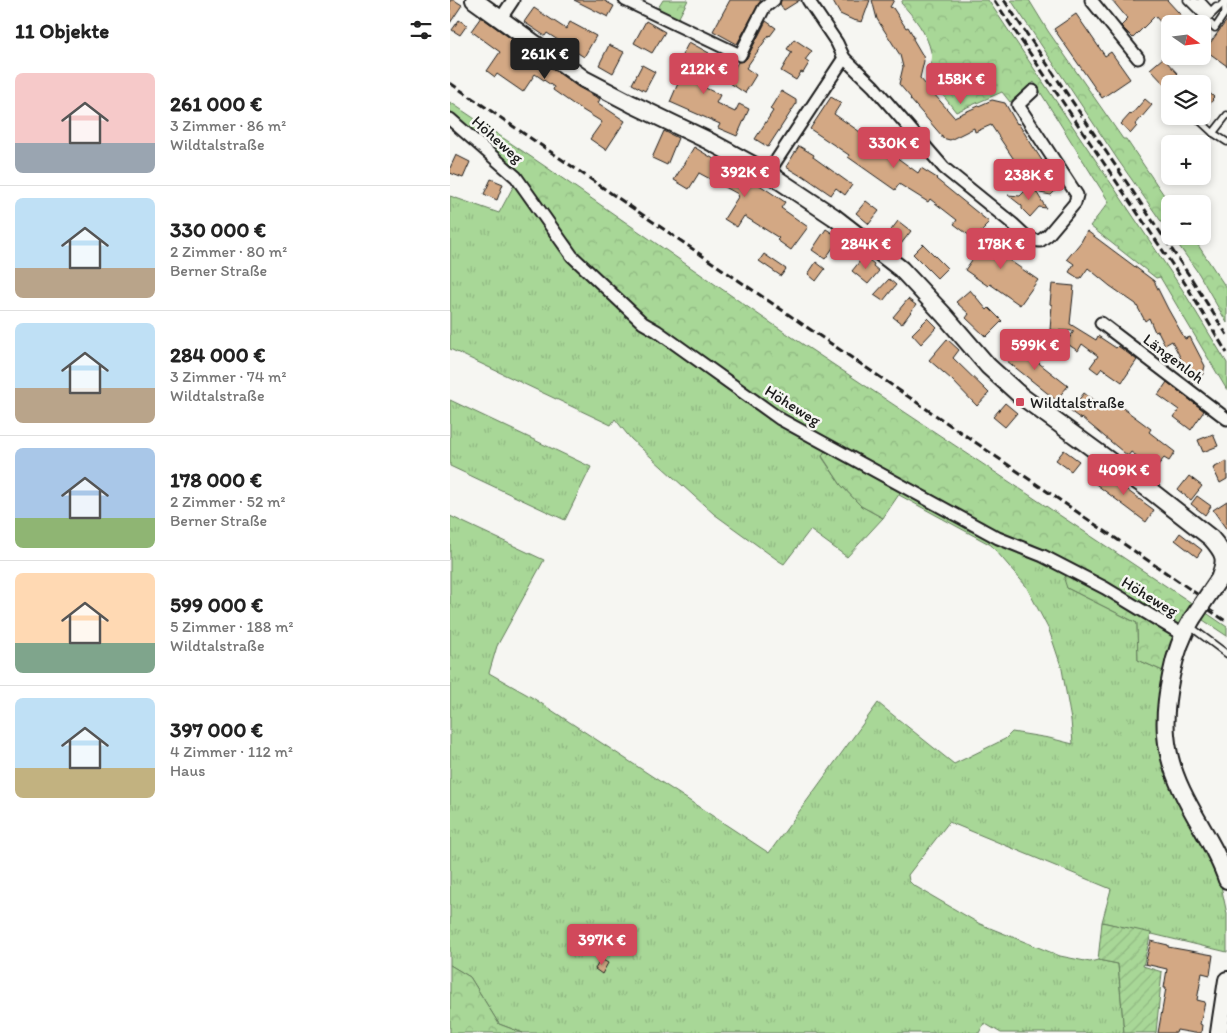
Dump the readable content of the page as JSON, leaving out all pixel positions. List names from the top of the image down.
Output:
{
  "streets": {
    "street": ["Höheweg", "Längenloh"]
  },
  "places": {
    "transit": ["Wildtalstraße"]
  },
  "north": "right",
  "page": {
    "heading": "11 Objekte",
    "map_buttons": ["+", "−"],
    "price": [
      "261K €",
      "212K €",
      "158K €",
      "330K €",
      "392K €",
      "238K €",
      "284K €",
      "178K €",
      "599K €",
      "409K €",
      "397K €"
    ],
    "list": [
      {
        "name": "261 000 €",
        "note": "3 Zimmer · 86 m² · Wildtalstraße"
      },
      {
        "name": "330 000 €",
        "note": "2 Zimmer · 80 m² · Berner Straße"
      },
      {
        "name": "284 000 €",
        "note": "3 Zimmer · 74 m² · Wildtalstraße"
      },
      {
        "name": "178 000 €",
        "note": "2 Zimmer · 52 m² · Berner Straße"
      },
      {
        "name": "599 000 €",
        "note": "5 Zimmer · 188 m² · Wildtalstraße"
      },
      {
        "name": "397 000 €",
        "note": "4 Zimmer · 112 m² · Haus"
      }
    ]
  }
}
